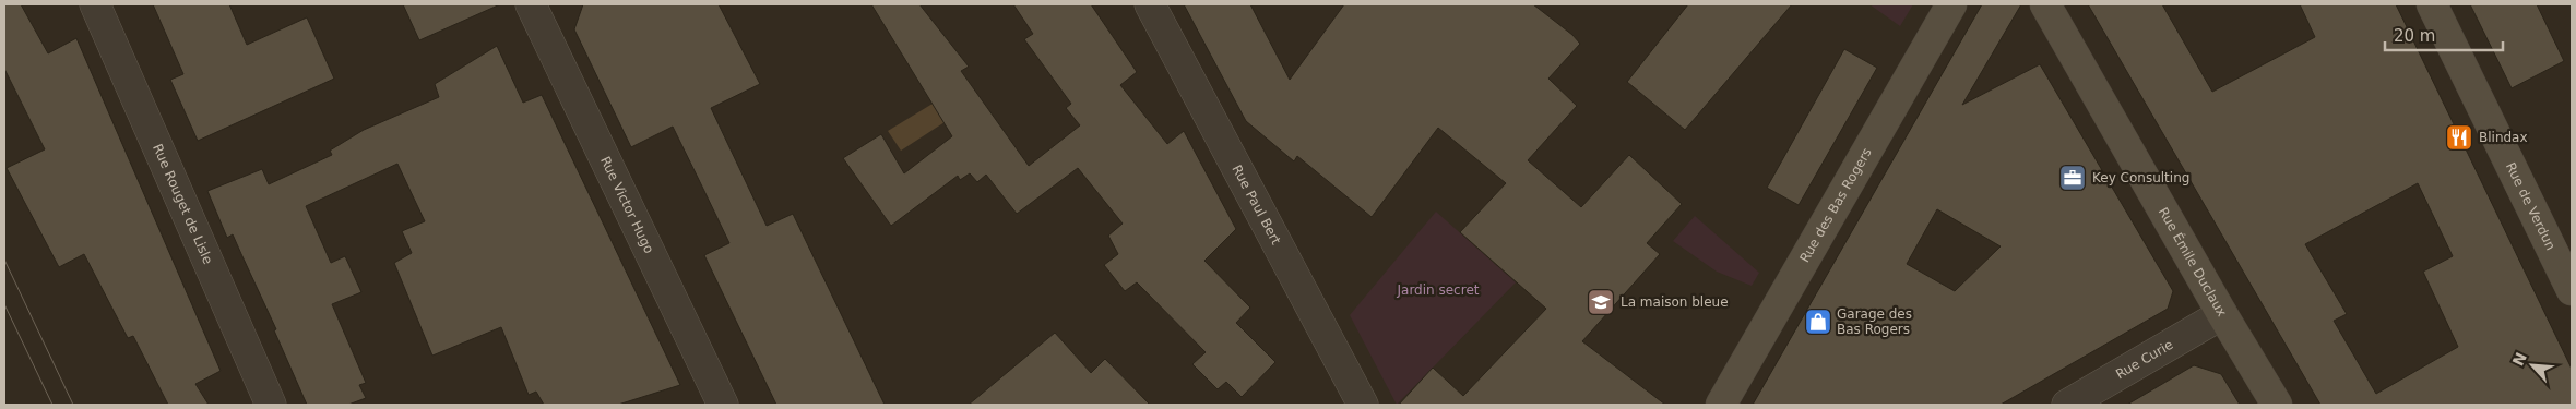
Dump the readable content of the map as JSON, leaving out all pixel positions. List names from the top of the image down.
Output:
{
  "streets": {
    "street": [
      "Rue Victor Hugo",
      "Rue des Bas Rogers",
      "Rue Rouget de Lisle",
      "Rue Paul Bert",
      "Rue de Verdun",
      "Rue Émile Duclaux",
      "Rue Curie"
    ]
  },
  "crossings": [
    ["Rue Émile Duclaux", "Rue Curie"]
  ],
  "parks": ["Jardin secret"],
  "places": {
    "restaurant": ["Blindax"],
    "office": ["Key Consulting"],
    "school or university": ["La maison bleue"],
    "shop": ["Garage des Bas Rogers"]
  },
  "scale_bar": "20 m",
  "north": "top left"
}
